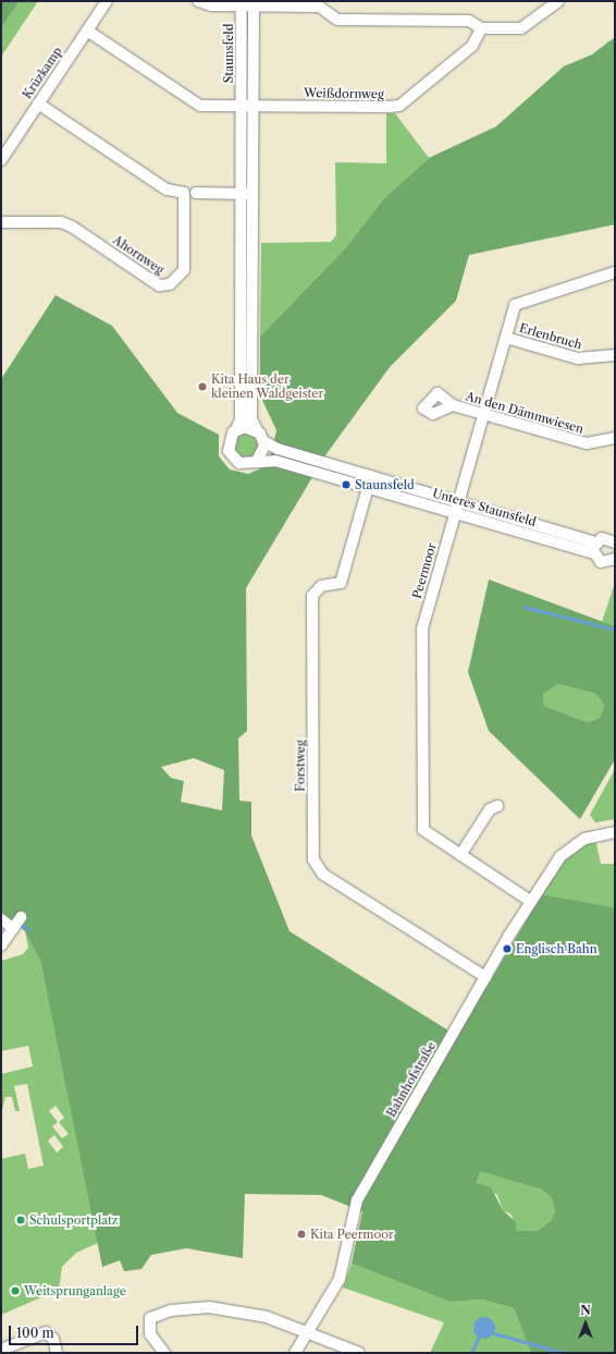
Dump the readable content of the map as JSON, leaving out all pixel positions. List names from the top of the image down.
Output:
{
  "streets": {
    "street": [
      "Staunsfeld",
      "Krüzkamp",
      "Weißdornweg",
      "Ahornweg",
      "Erlenbruch",
      "An den Dämmwiesen",
      "Unteres Staunsfeld",
      "Peermoor",
      "Forstweg",
      "Bahnhofstraße"
    ]
  },
  "crossings": [
    ["Staunsfeld", "Weißdornweg"],
    ["Staunsfeld", "Unteres Staunsfeld"],
    ["Krüzkamp", "Weißdornweg"],
    ["Erlenbruch", "Peermoor"],
    ["An den Dämmwiesen", "Peermoor"],
    ["Unteres Staunsfeld", "Peermoor"],
    ["Unteres Staunsfeld", "Forstweg"],
    ["Peermoor", "Bahnhofstraße"],
    ["Forstweg", "Bahnhofstraße"]
  ],
  "places": [
    "Kita Haus der kleinen Waldgeister",
    "Staunsfeld",
    "Englisch Bahn",
    "Schulsportplatz",
    "Kita Peermoor",
    "Weitsprunganlage"
  ],
  "scale_bar": "100 m",
  "north": "top"
}
